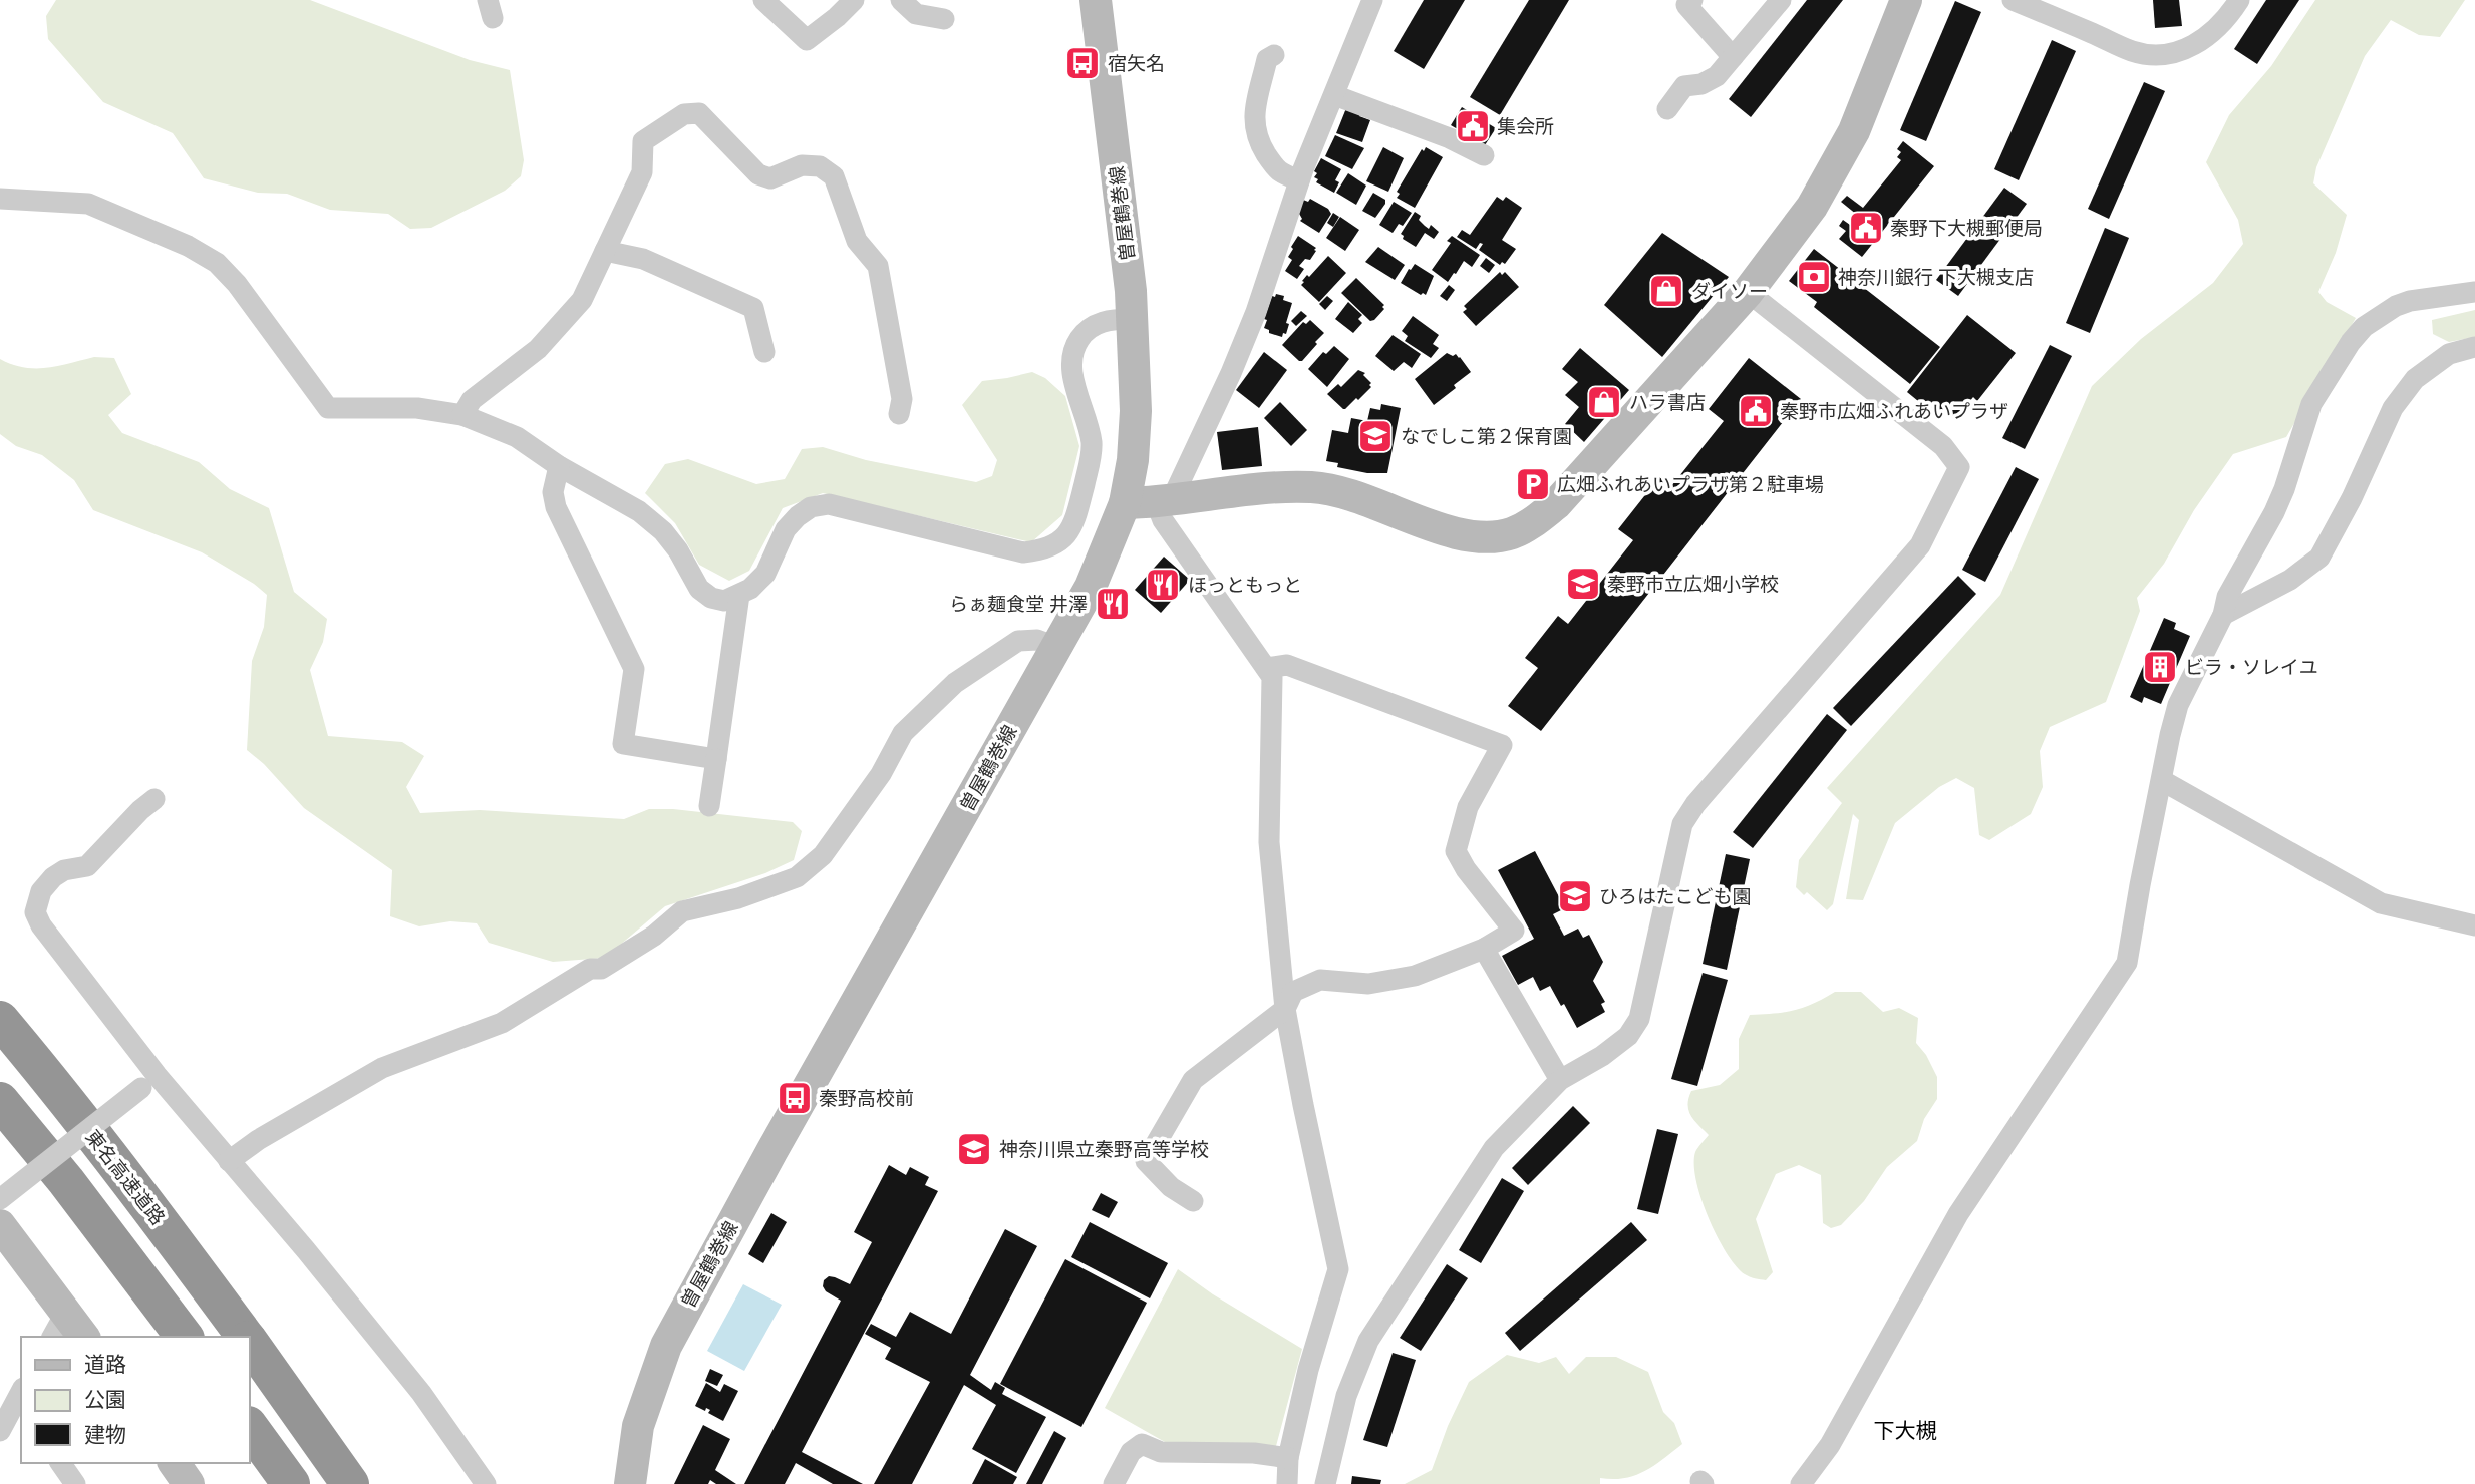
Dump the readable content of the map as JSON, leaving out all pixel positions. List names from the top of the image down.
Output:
{
  "streets": {
    "highway": ["東名高速道路"],
    "main road": ["曽屋鶴巻線"]
  },
  "districts": ["下大槻"],
  "places": {
    "bus stop": ["宿矢名", "秦野高校前"],
    "public building": ["集会所", "秦野下大槻郵便局", "秦野市広畑ふれあいプラザ"],
    "bank": ["神奈川銀行 下大槻支店"],
    "shop": ["ダイソー", "ハラ書店"],
    "school or university": [
      "なでしこ第２保育園",
      "秦野市立広畑小学校",
      "ひろはたこども園",
      "神奈川県立秦野高等学校"
    ],
    "parking": ["広畑ふれあいプラザ第２駐車場"],
    "restaurant": ["ほっともっと", "らぁ麺食堂 井澤"],
    "building": ["ビラ・ソレイユ"]
  },
  "legend": ["道路", "公園", "建物"]
}
